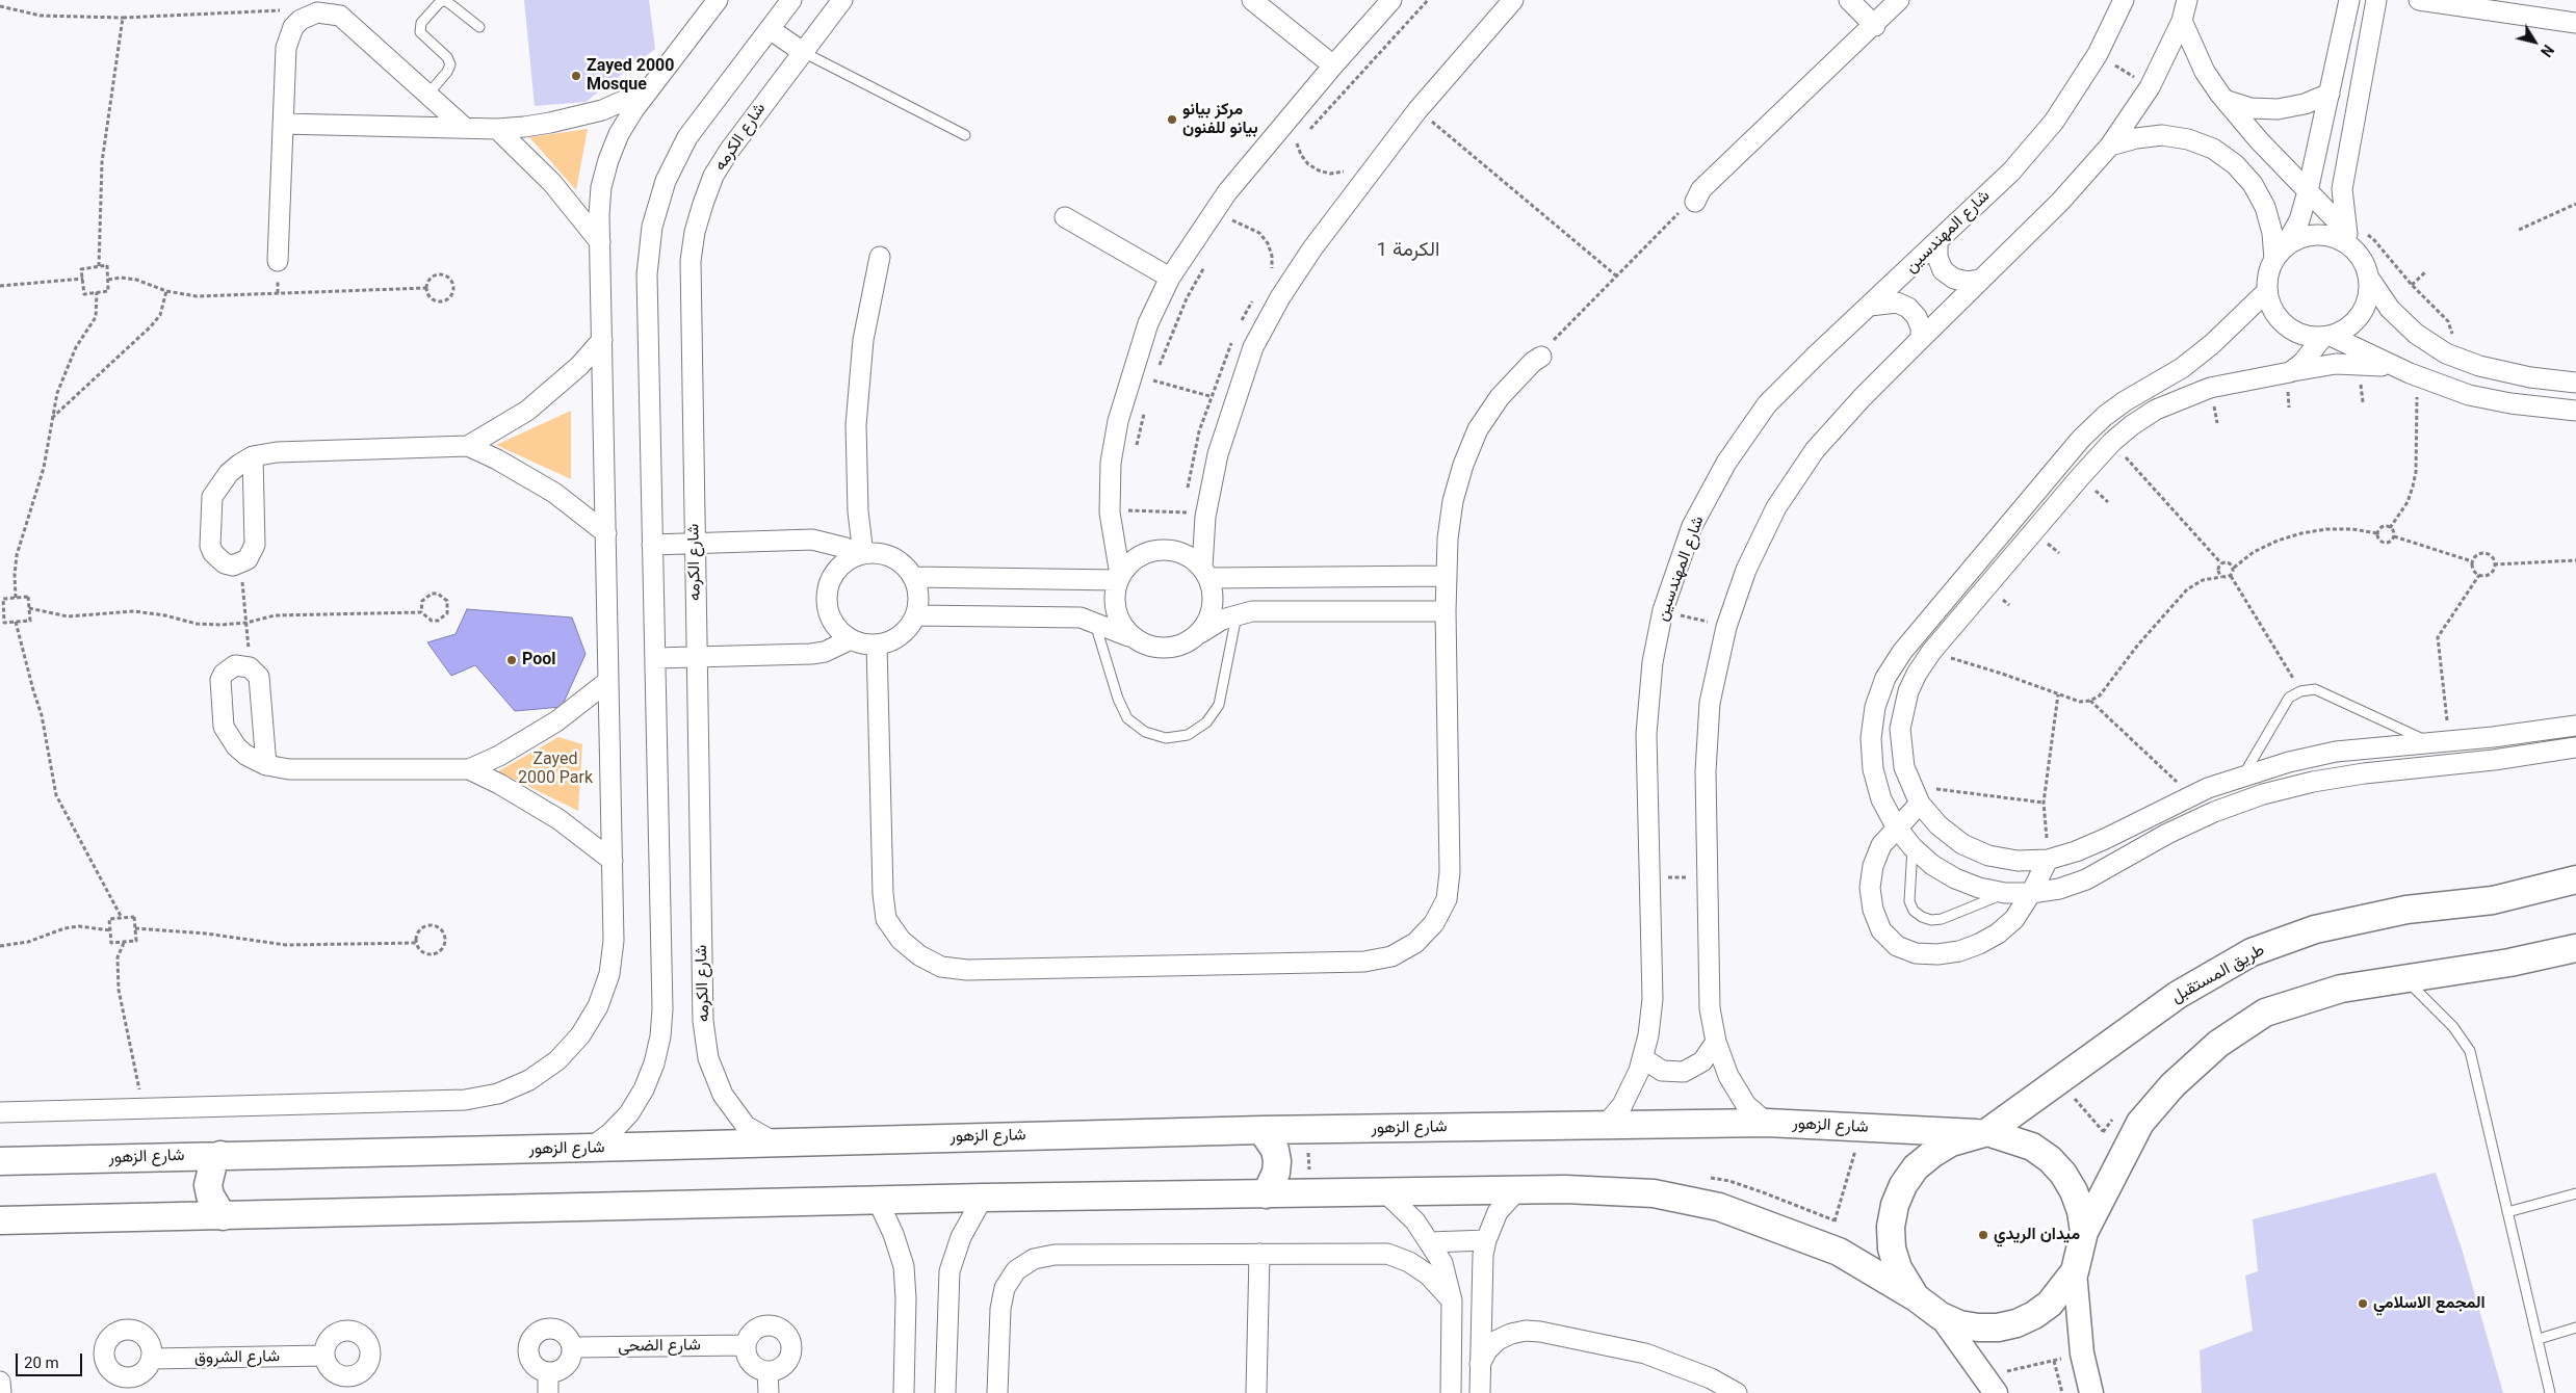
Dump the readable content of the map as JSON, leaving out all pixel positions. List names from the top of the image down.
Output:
{
  "streets": {
    "main road": ["طريق المستقبل", "شارع الزهور"],
    "street": [
      "شارع الكرمه",
      "شارع المهندسين",
      "شارع الضحى",
      "شارع الشروق"
    ]
  },
  "crossings": [
    ["شارع الكرمه", "شارع الزهور"],
    ["شارع المهندسين", "شارع الزهور"],
    ["طريق المستقبل", "شارع الزهور"]
  ],
  "districts": ["الكرمة 1"],
  "parks": ["Zayed 2000 Park"],
  "places": [
    "Zayed 2000 Mosque",
    "مركز بيانو بيانو للفنون",
    "Pool",
    "ميدان الريدي",
    "المجمع الاسلامي"
  ],
  "scale_bar": "20 m",
  "north": "bottom right"
}
